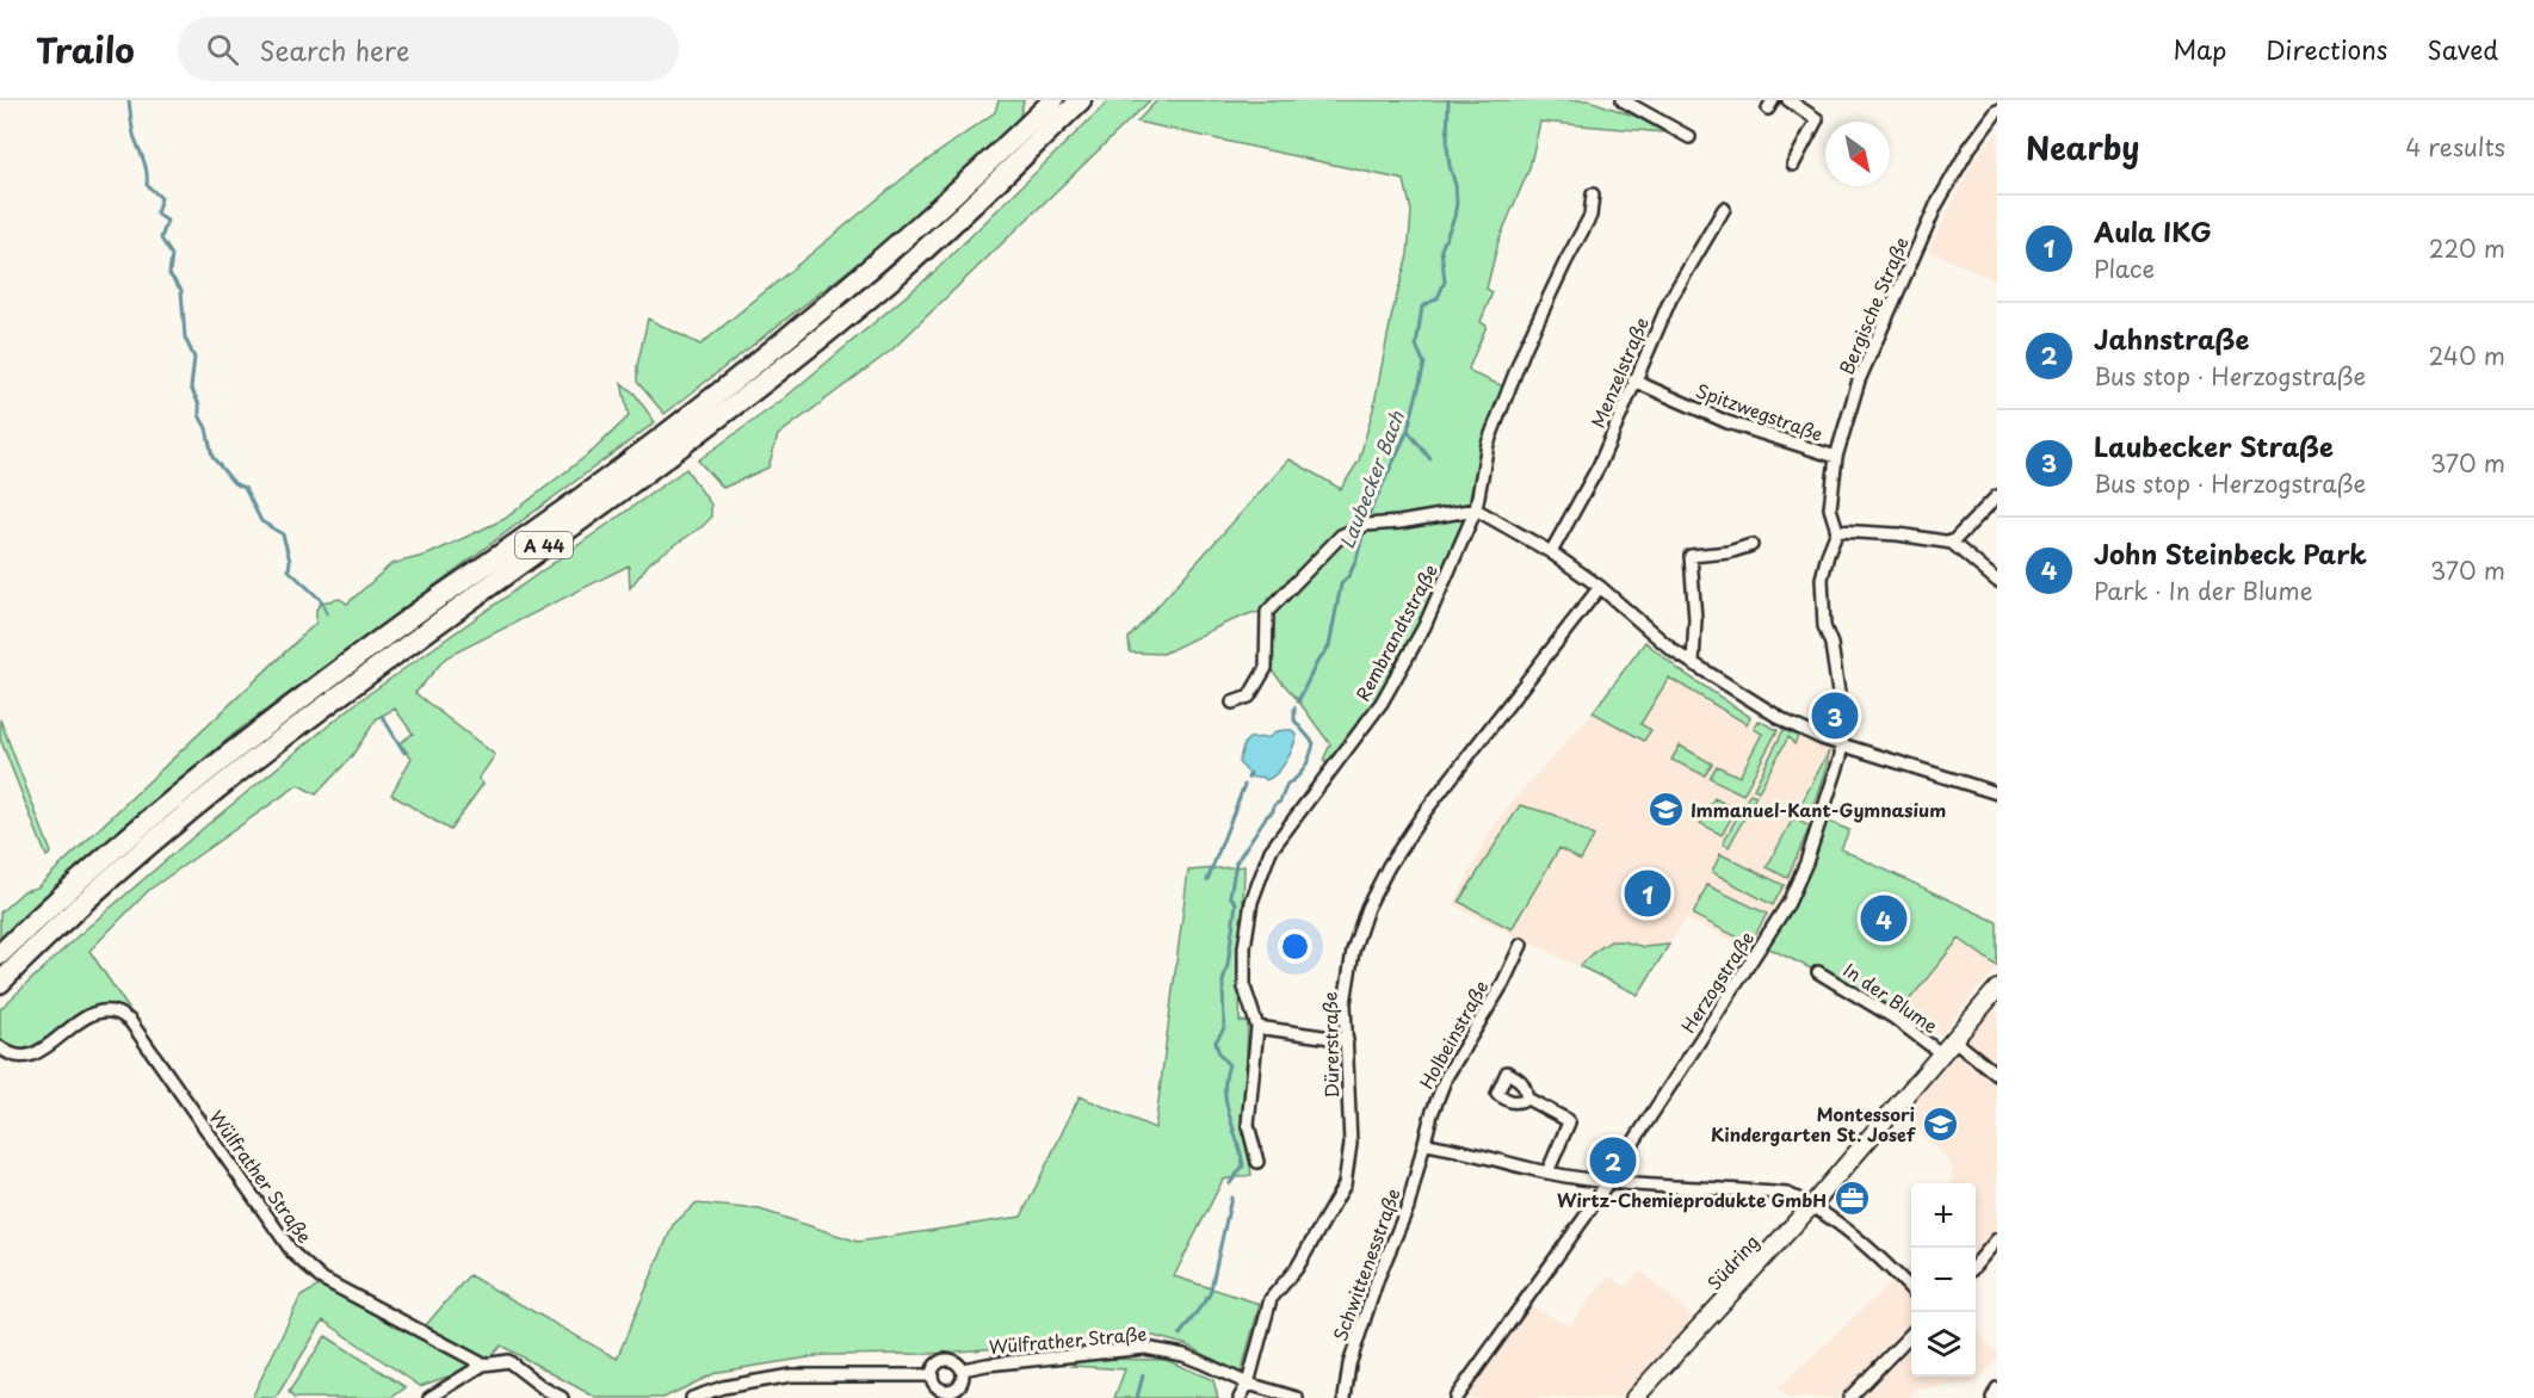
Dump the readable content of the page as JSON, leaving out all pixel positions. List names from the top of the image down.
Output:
{
  "streets": {
    "highway": ["A 44"],
    "street": [
      "Bergische Straße",
      "Menzelstraße",
      "Spitzwegstraße",
      "Rembrandtstraße",
      "Herzogstraße",
      "In der Blume",
      "Holbeinstraße",
      "Dürerstraße",
      "Wülfrather Straße",
      "Südring",
      "Schwittenesstraße"
    ]
  },
  "crossings": [
    ["Bergische Straße", "Spitzwegstraße"],
    ["Bergische Straße", "Herzogstraße"],
    ["Menzelstraße", "Spitzwegstraße"],
    ["In der Blume", "Südring"],
    ["Holbeinstraße", "Schwittenesstraße"],
    ["Dürerstraße", "Wülfrather Straße"]
  ],
  "water": ["Laubecker Bach"],
  "places": {
    "school or university": ["Immanuel-Kant-Gymnasium", "Montessori Kindergarten St. Josef"],
    "office": ["Wirtz-Chemieprodukte GmbH"]
  },
  "north": "bottom right",
  "page": {
    "header": "Trailo",
    "search": "Search here",
    "nav": ["Map", "Directions", "Saved"],
    "heading": ["Nearby", "4 results"],
    "list": [
      {
        "mark": "1",
        "name": "Aula IKG",
        "note": "Place",
        "value": "220 m"
      },
      {
        "mark": "2",
        "name": "Jahnstraße",
        "note": "Bus stop · Herzogstraße",
        "value": "240 m"
      },
      {
        "mark": "3",
        "name": "Laubecker Straße",
        "note": "Bus stop · Herzogstraße",
        "value": "370 m"
      },
      {
        "mark": "4",
        "name": "John Steinbeck Park",
        "note": "Park · In der Blume",
        "value": "370 m"
      }
    ],
    "pins": [
      "3",
      "1",
      "4",
      "2"
    ],
    "map_buttons": ["+", "−"]
  }
}
